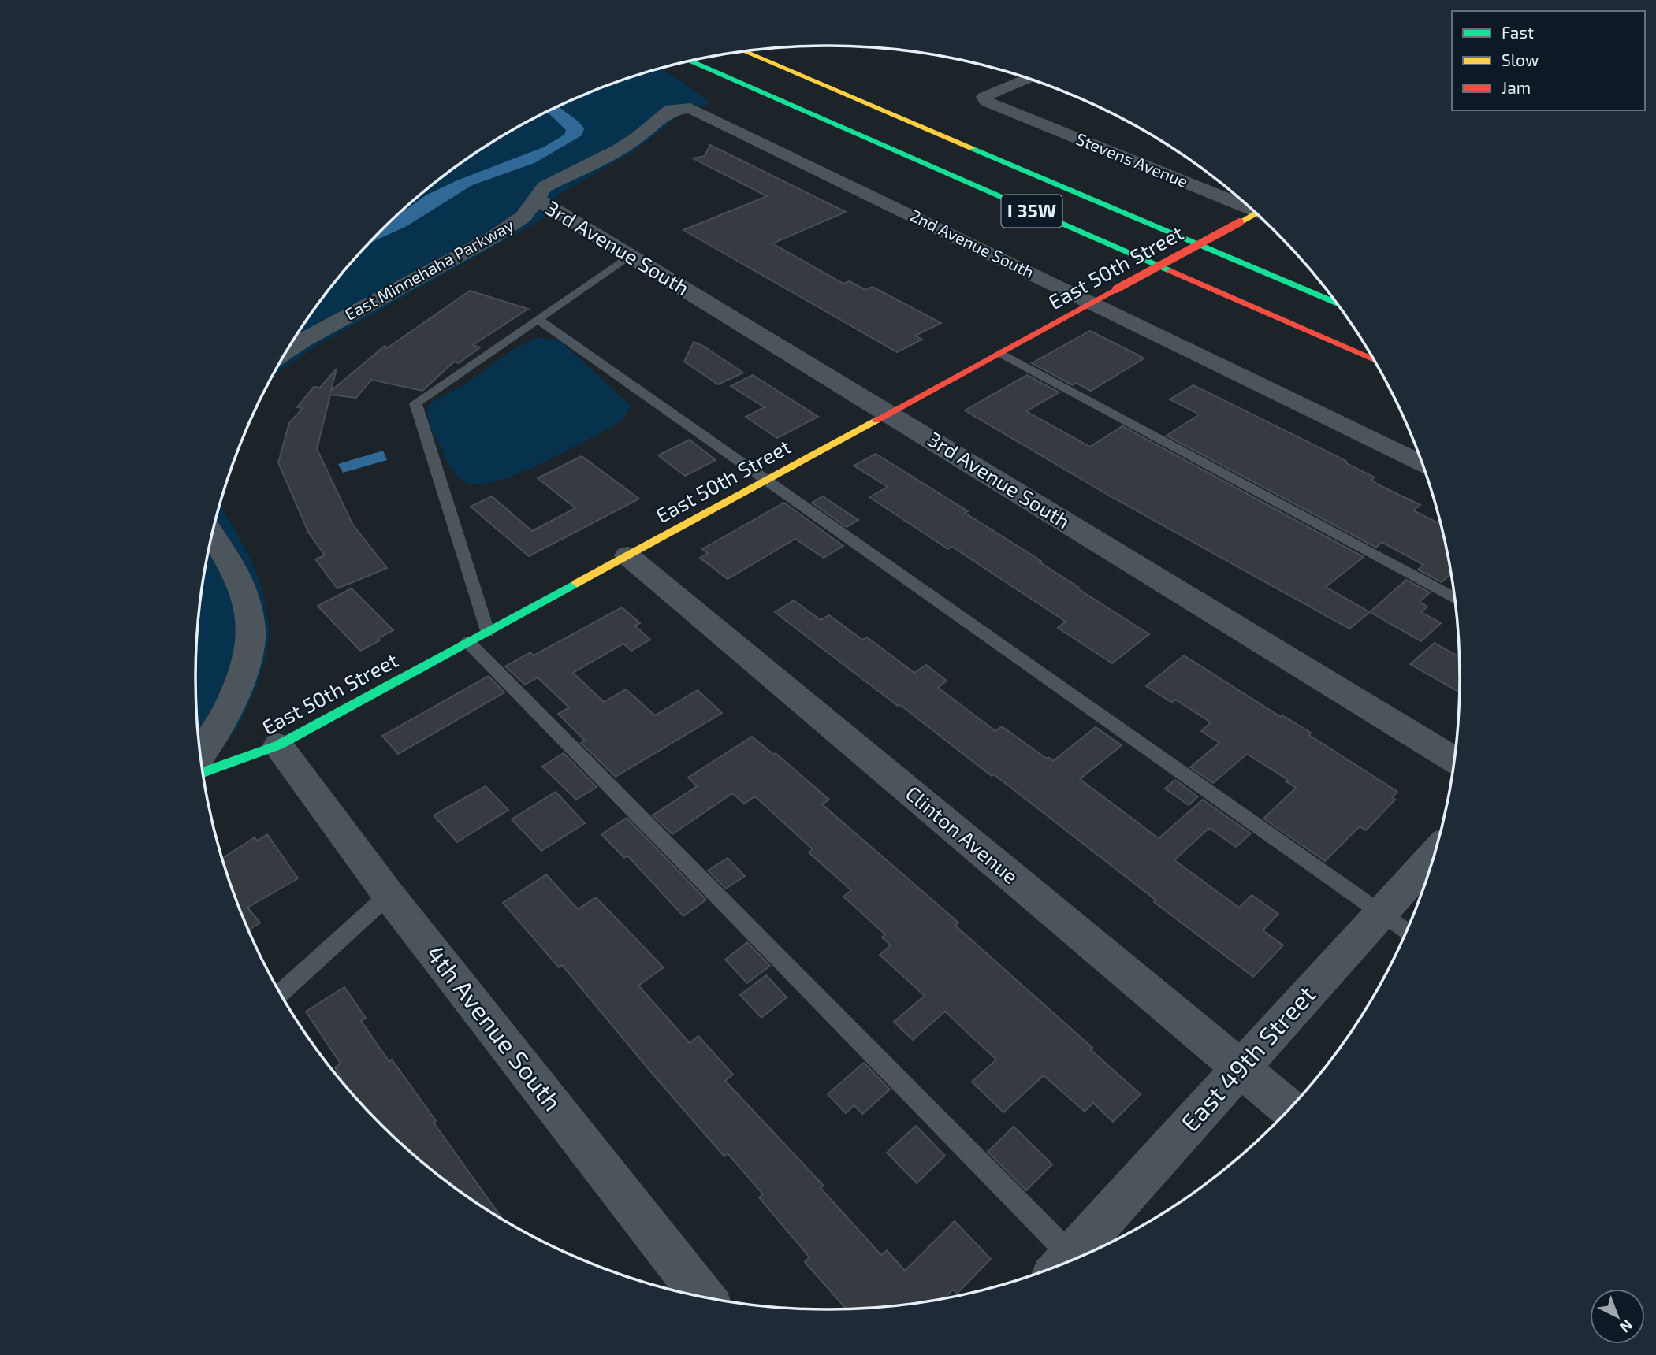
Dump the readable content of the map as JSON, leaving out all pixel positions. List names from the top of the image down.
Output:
{
  "streets": {
    "main road": ["I 35W", "East 50th Street"],
    "street": [
      "Stevens Avenue",
      "2nd Avenue South",
      "3rd Avenue South",
      "East Minnehaha Parkway",
      "Clinton Avenue",
      "4th Avenue South",
      "East 49th Street"
    ]
  },
  "crossings": [
    ["2nd Avenue South", "East 50th Street"],
    ["2nd Avenue South", "East Minnehaha Parkway"],
    ["3rd Avenue South", "East 50th Street"],
    ["3rd Avenue South", "East Minnehaha Parkway"],
    ["East 50th Street", "Clinton Avenue"],
    ["East 50th Street", "4th Avenue South"],
    ["Clinton Avenue", "East 49th Street"]
  ],
  "legend": ["Fast", "Slow", "Jam"],
  "north": "bottom right"
}
